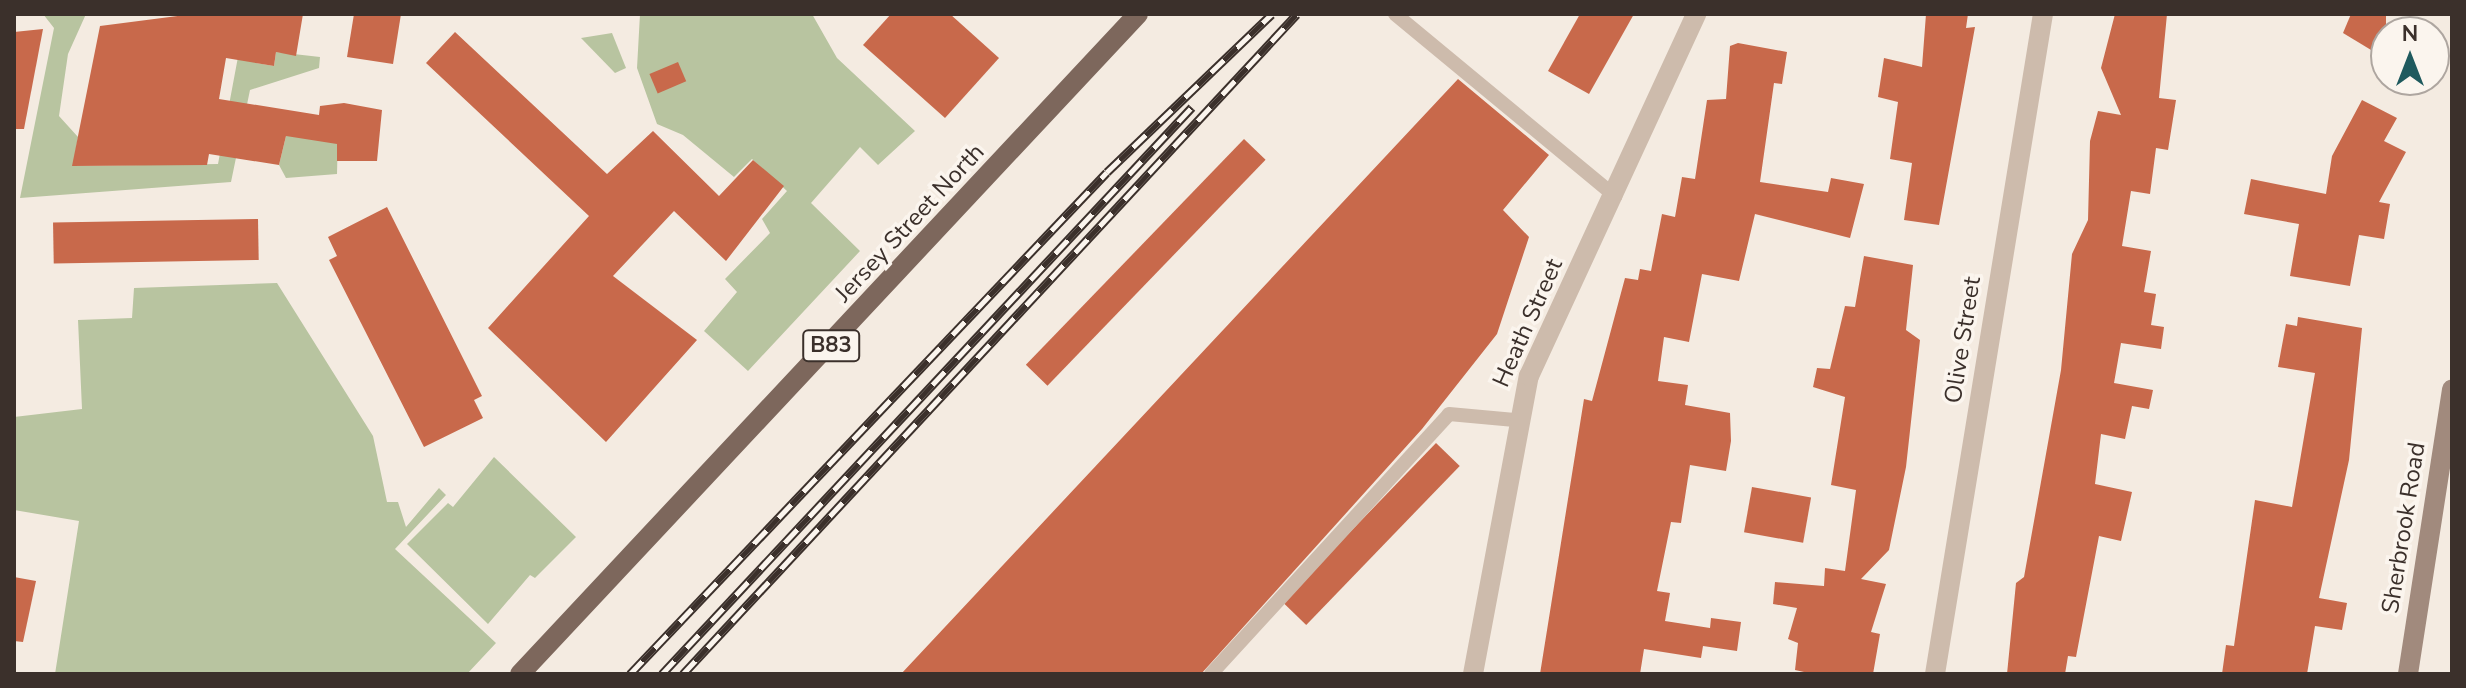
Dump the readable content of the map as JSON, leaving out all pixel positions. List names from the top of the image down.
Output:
{
  "streets": {
    "main road": ["Jersey Street North", "B83", "Sherbrook Road"],
    "street": ["Heath Street", "Olive Street"]
  },
  "north": "top"
}
